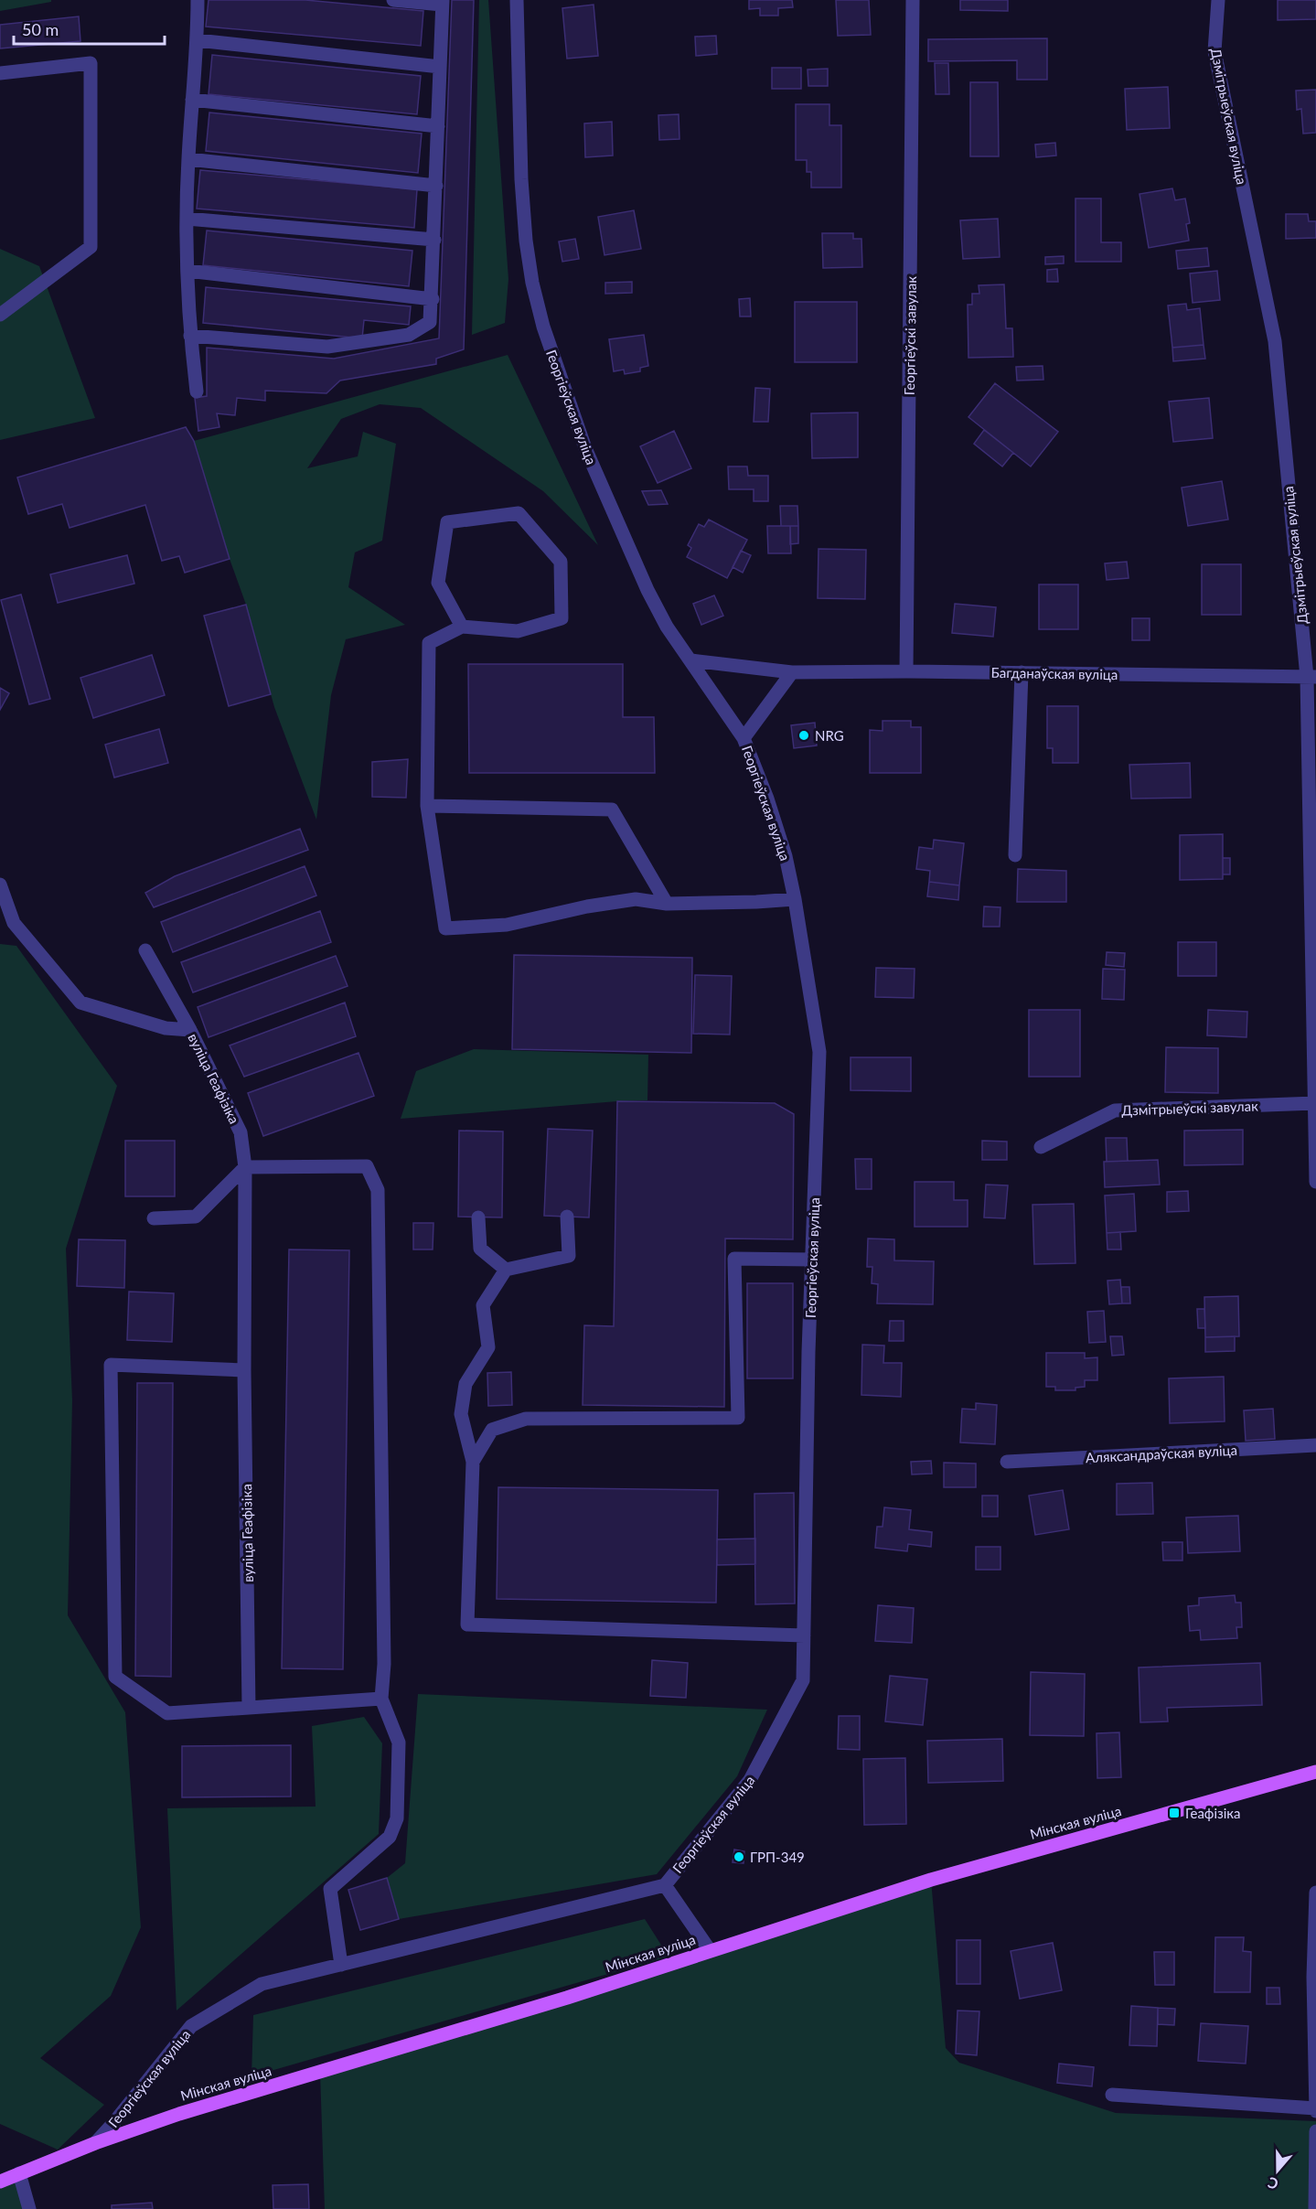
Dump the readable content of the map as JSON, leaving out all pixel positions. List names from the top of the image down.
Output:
{
  "streets": {
    "main road": ["Мінская вуліца"],
    "street": [
      "Дзмітрыеўская вуліца",
      "Георгіеўскі завулак",
      "Георгіеўская вуліца",
      "Багданаўская вуліца",
      "вуліца Геафізіка",
      "Дзмітрыеўскі завулак",
      "Аляксандраўская вуліца"
    ]
  },
  "crossings": [
    ["Дзмітрыеўская вуліца", "Багданаўская вуліца"],
    ["Дзмітрыеўская вуліца", "Дзмітрыеўскі завулак"],
    ["Георгіеўскі завулак", "Багданаўская вуліца"],
    ["Георгіеўская вуліца", "Багданаўская вуліца"],
    ["Георгіеўская вуліца", "Мінская вуліца"]
  ],
  "places": {
    "other": ["NRG", "ГРП-349"],
    "transit": ["Геафізіка"]
  },
  "scale_bar": "50 m",
  "north": "bottom"
}
